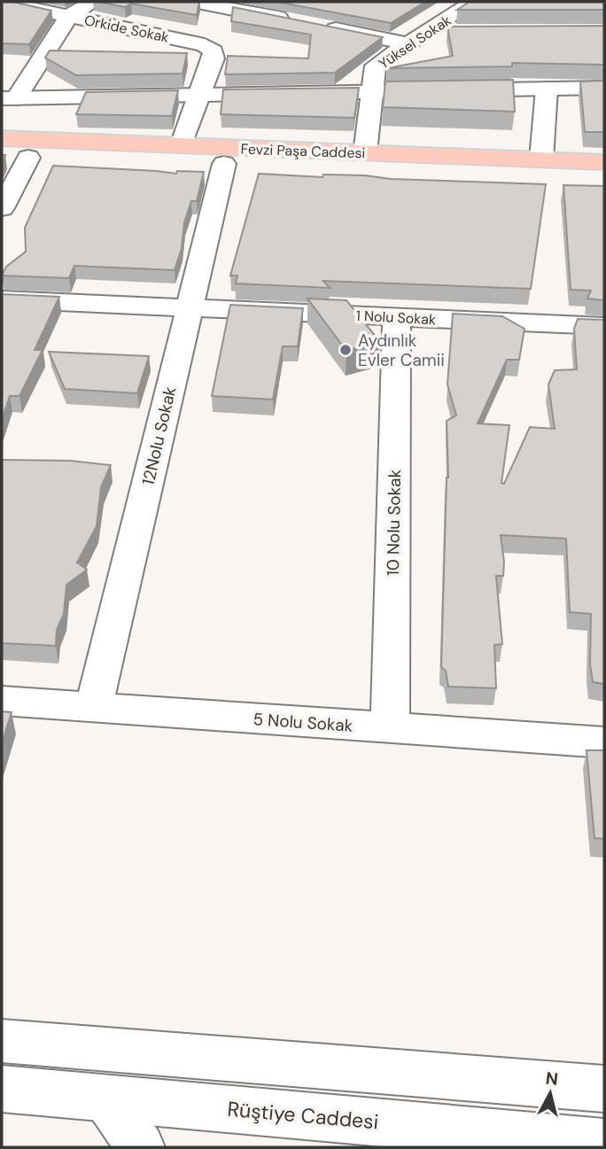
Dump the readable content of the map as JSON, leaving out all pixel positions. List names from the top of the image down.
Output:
{
  "streets": {
    "main road": ["Fevzi Paşa Caddesi"],
    "street": [
      "Orkide Sokak",
      "Yüksel Sokak",
      "1 Nolu Sokak",
      "12Nolu Sokak",
      "10 Nolu Sokak",
      "5 Nolu Sokak",
      "Rüştiye Caddesi"
    ]
  },
  "crossings": [
    ["Yüksel Sokak", "Fevzi Paşa Caddesi"],
    ["Fevzi Paşa Caddesi", "12Nolu Sokak"],
    ["1 Nolu Sokak", "12Nolu Sokak"],
    ["1 Nolu Sokak", "10 Nolu Sokak"],
    ["12Nolu Sokak", "5 Nolu Sokak"],
    ["10 Nolu Sokak", "5 Nolu Sokak"]
  ],
  "places": ["Aydınlık Evler Camii"],
  "north": "top"
}
